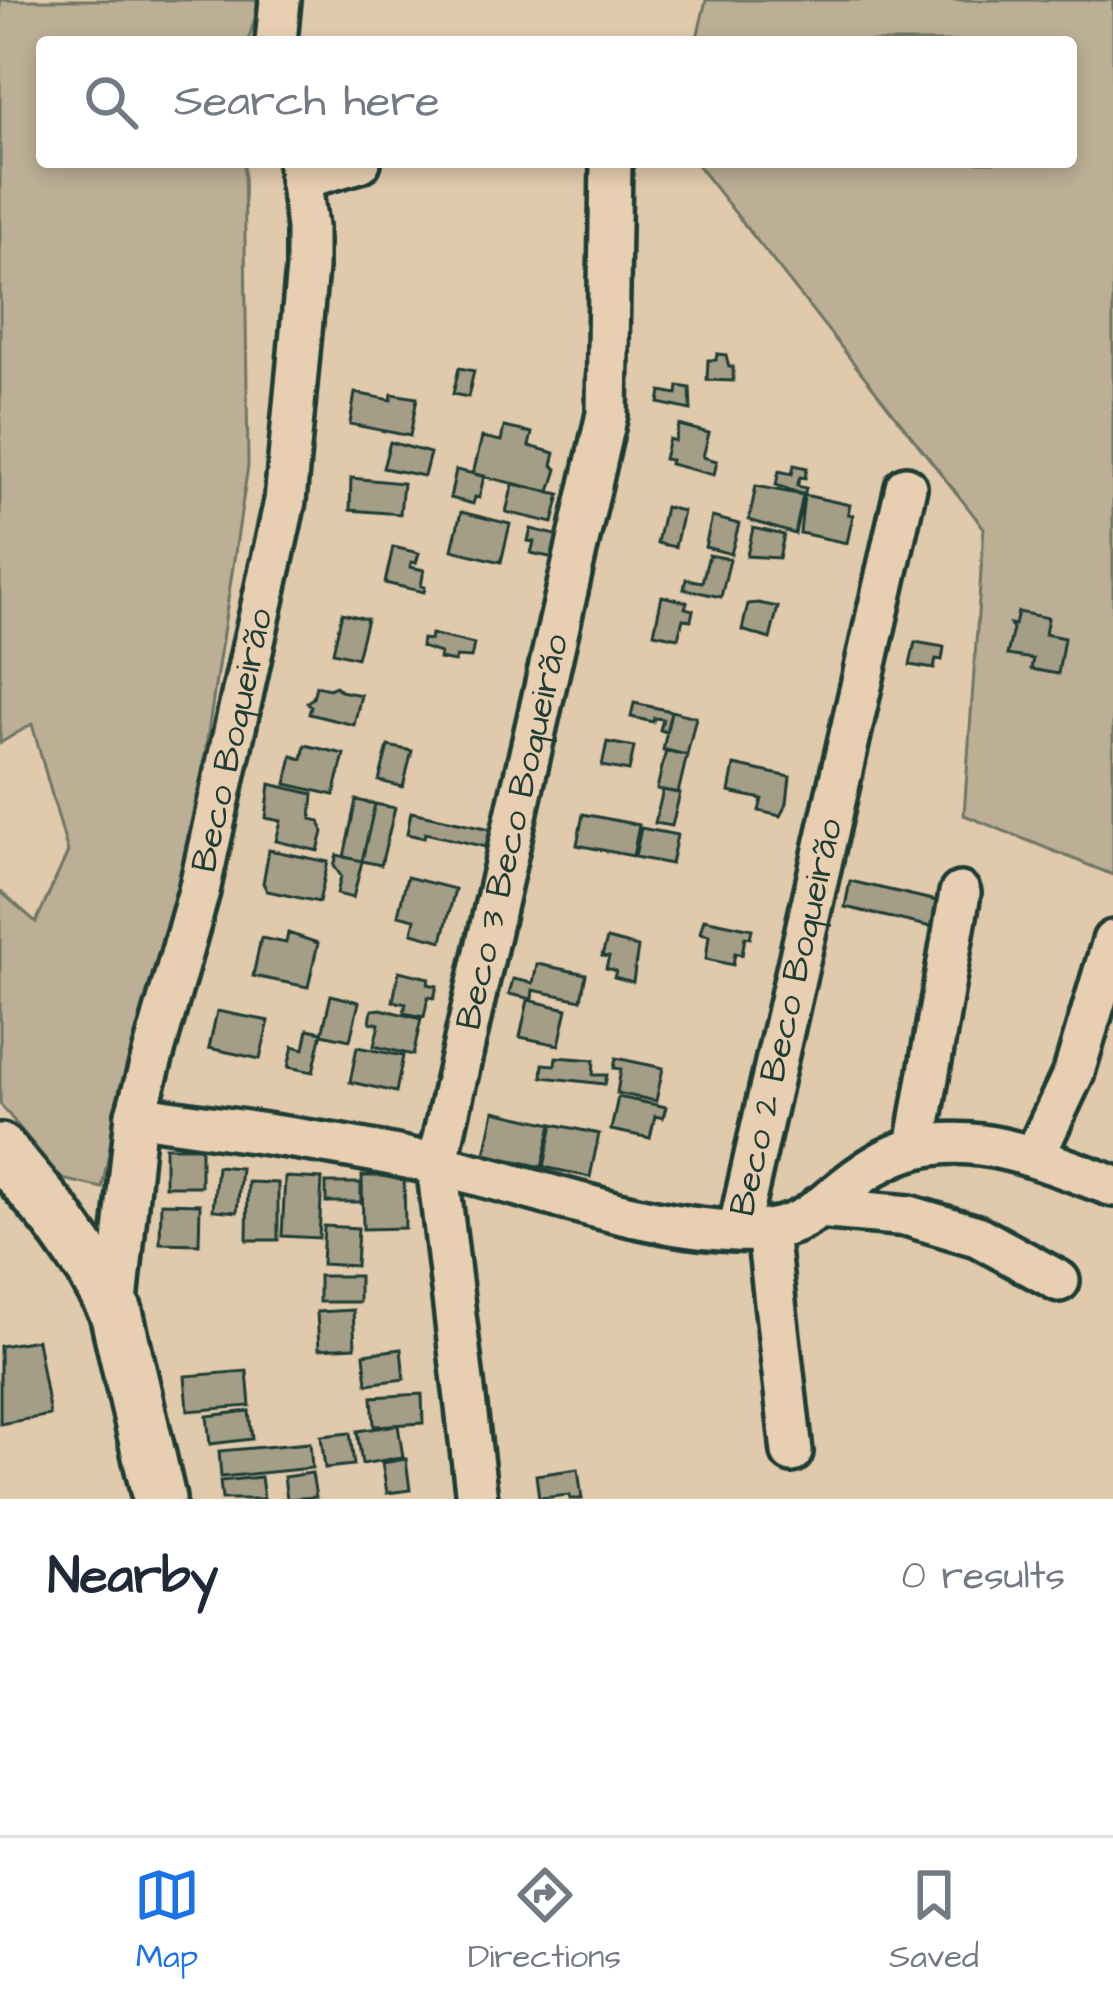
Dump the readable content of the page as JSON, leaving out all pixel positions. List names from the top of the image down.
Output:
{
  "streets": {
    "street": ["Beco Boqueirão", "Beco 3 Beco Boqueirão", "Beco 2 Beco Boqueirão"]
  },
  "crossings": [
    ["Beco Boqueirão", "Beco 2 Beco Boqueirão"],
    ["Beco 3 Beco Boqueirão", "Beco 2 Beco Boqueirão"]
  ],
  "page": {
    "search": "Search here",
    "heading": ["Nearby", "0 results"],
    "nav": ["Map", "Directions", "Saved"]
  }
}
